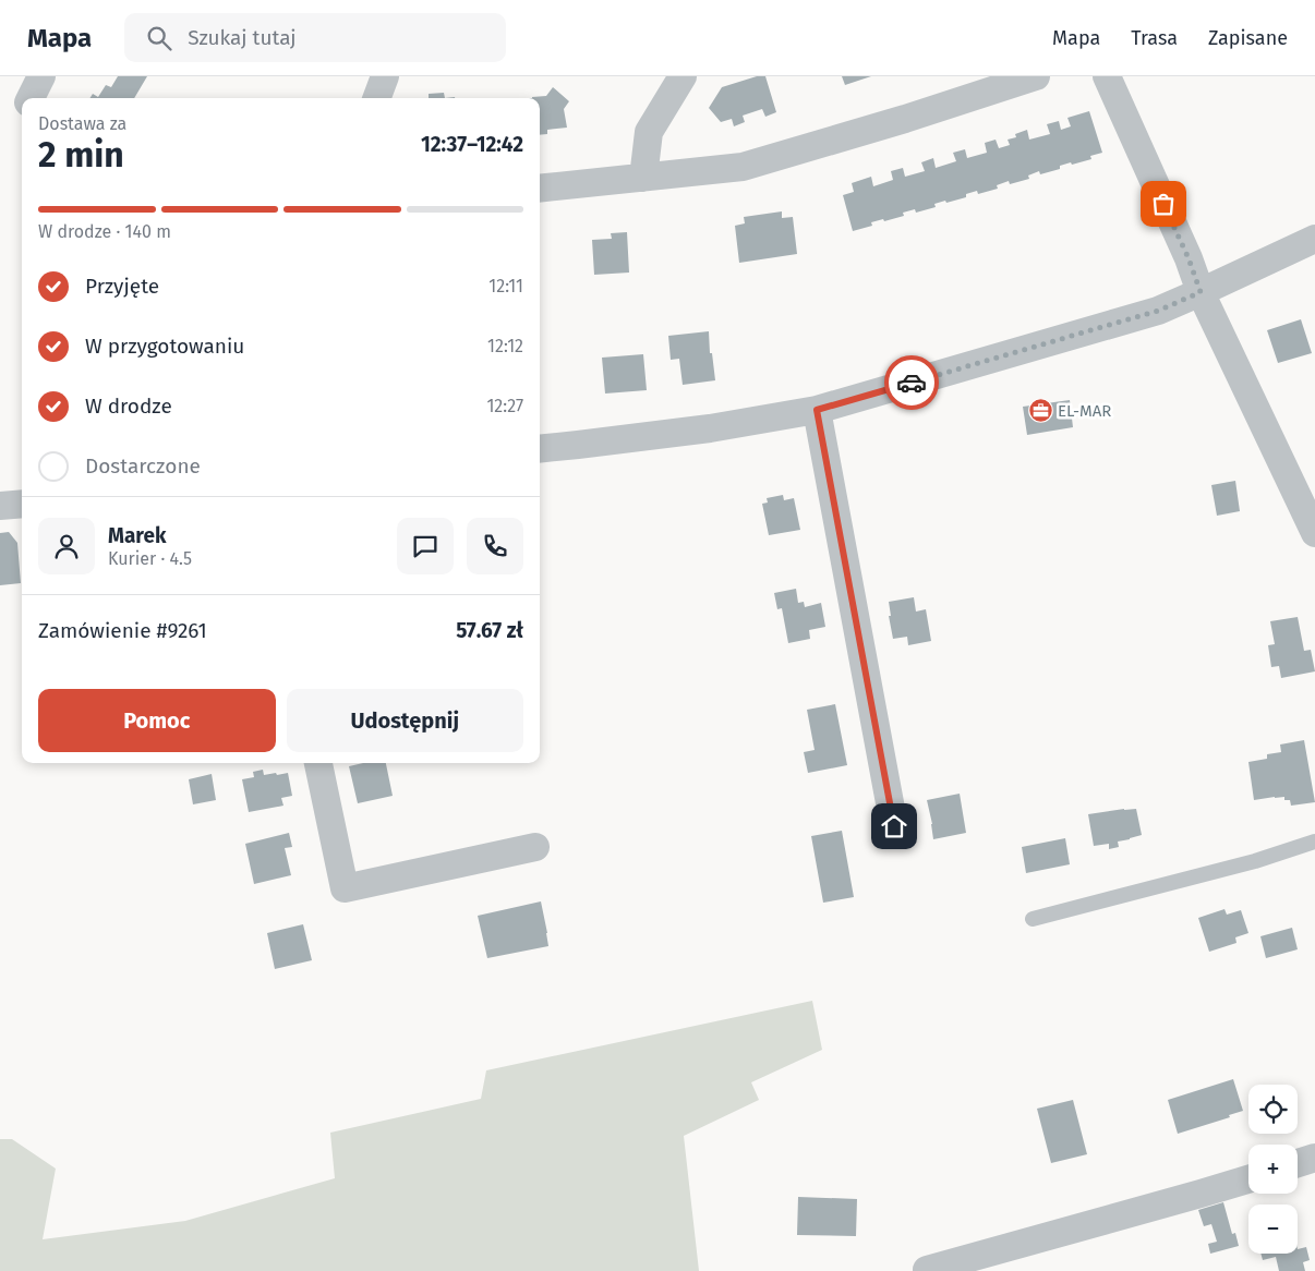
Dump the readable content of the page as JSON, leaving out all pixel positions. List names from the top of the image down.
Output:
{
  "places": {
    "office": ["EL-MAR"]
  },
  "page": {
    "header": "Mapa",
    "search": "Szukaj tutaj",
    "nav": ["Mapa", "Trasa", "Zapisane"],
    "heading": ["2 min", "Dostawa za", "12:37–12:42"],
    "panel": [
      "Marek",
      "Kurier · 4.5",
      "Zamówienie #9261",
      "57.67 zł"
    ],
    "bar": "W drodze · 140 m",
    "list": [
      ["Przyjęte", "12:11"],
      ["W przygotowaniu", "12:12"],
      ["W drodze", "12:27"],
      "Dostarczone"
    ],
    "buttons": ["Pomoc", "Udostępnij"],
    "map_buttons": ["+", "−"]
  }
}
